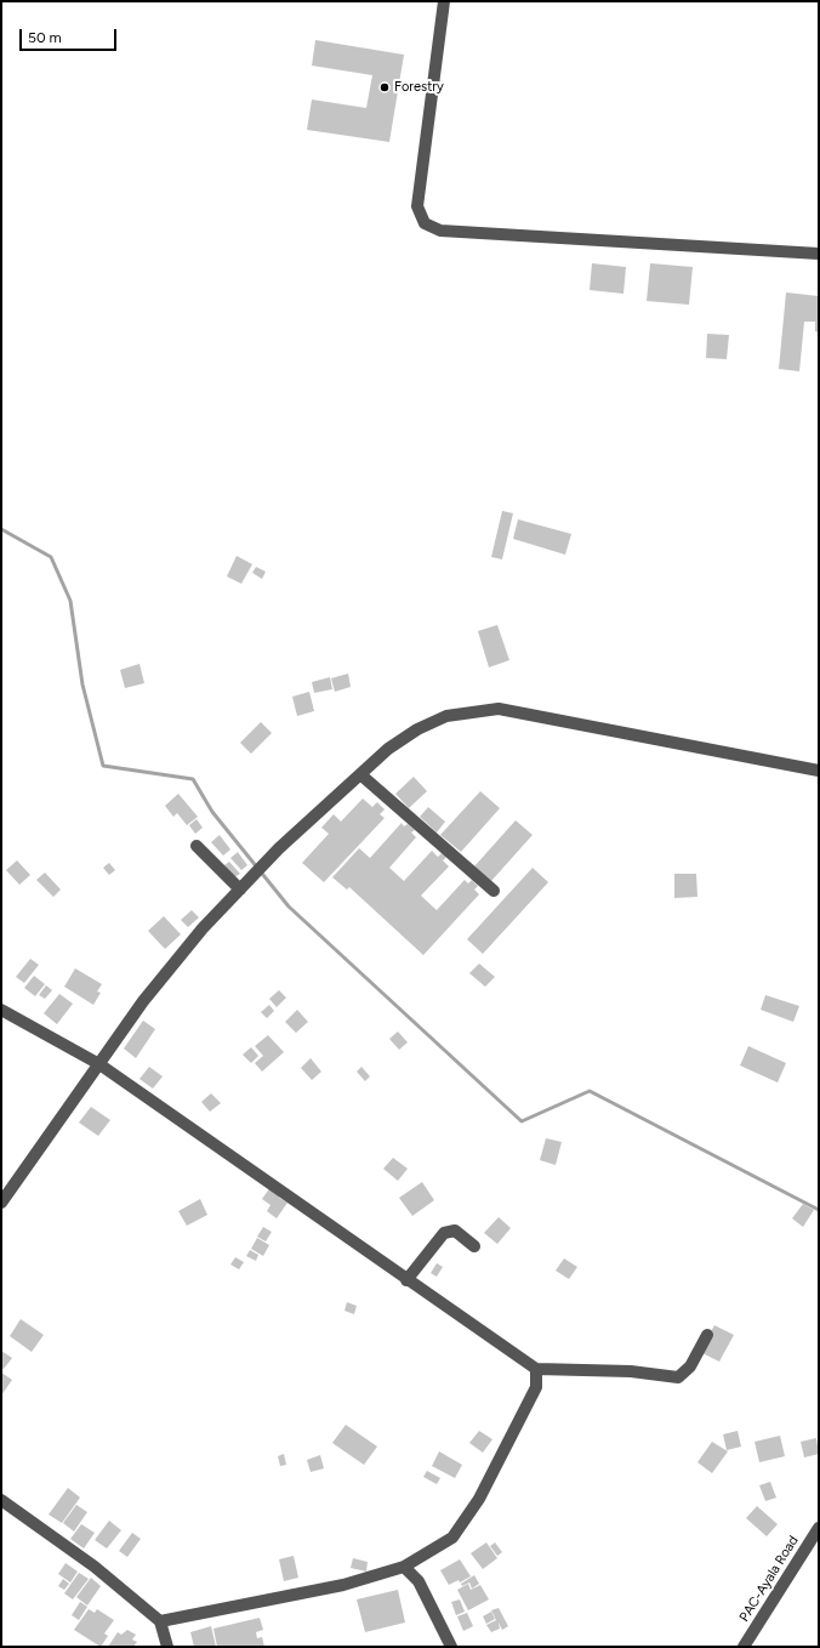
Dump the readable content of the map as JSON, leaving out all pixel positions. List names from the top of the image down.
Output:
{
  "streets": {
    "street": ["PAC-Ayala Road"]
  },
  "places": ["Forestry"],
  "scale_bar": "50 m"
}
